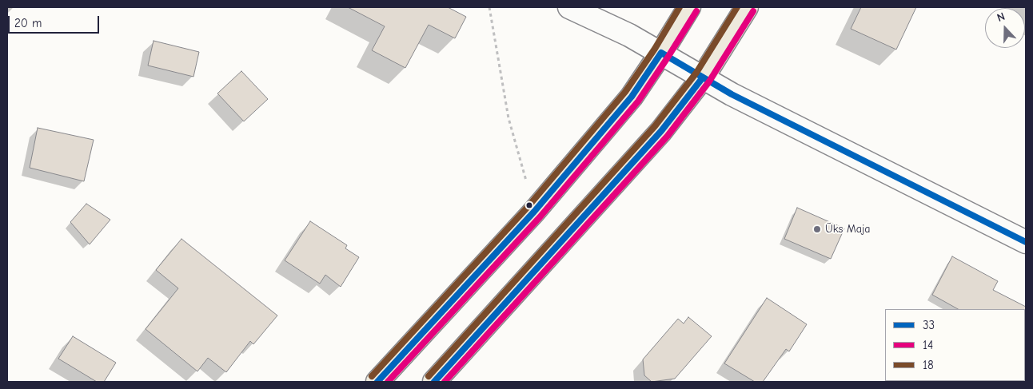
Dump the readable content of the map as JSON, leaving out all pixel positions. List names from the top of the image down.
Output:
{
  "places": ["Üks Maja"],
  "lines": ["transit line 18", "transit line 14", "transit line 33"],
  "legend": ["33", "14", "18"],
  "scale_bar": "20 m",
  "north": "top"
}
